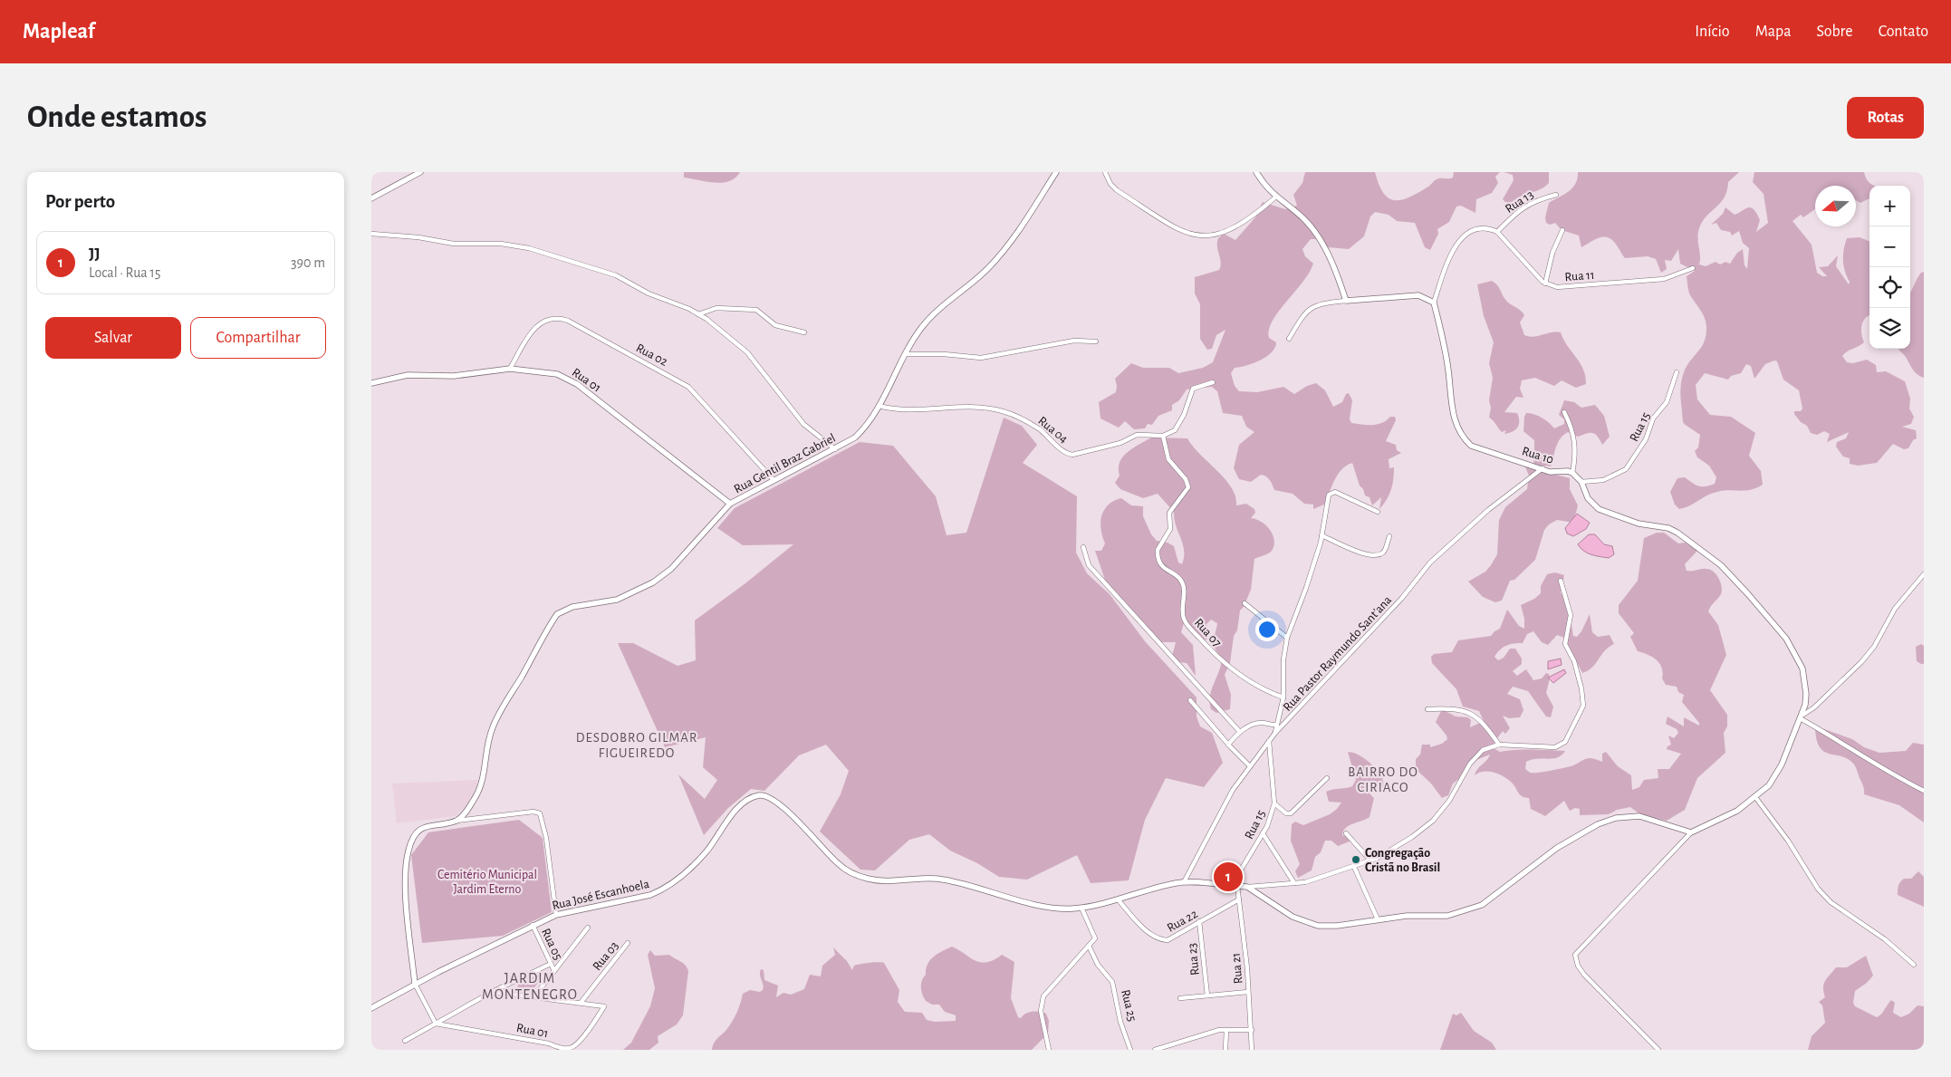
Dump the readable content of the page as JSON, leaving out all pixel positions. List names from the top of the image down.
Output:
{
  "streets": {
    "street": [
      "Rua 13",
      "Rua 11",
      "Rua 02",
      "Rua 01",
      "Rua 15",
      "Rua 04",
      "Rua 10",
      "Rua Gentil Braz Gabriel",
      "Rua 07",
      "Rua Pastor Raymundo Sant’ana",
      "Rua José Escanhoela",
      "Rua 22",
      "Rua 05",
      "Rua 03",
      "Rua 23",
      "Rua 21",
      "Rua 25"
    ]
  },
  "crossings": [
    ["Rua 02", "Rua 01"],
    ["Rua 02", "Rua Gentil Braz Gabriel"],
    ["Rua 01", "Rua Gentil Braz Gabriel"],
    ["Rua 01", "Rua 03"],
    ["Rua 15", "Rua Pastor Raymundo Sant’ana"],
    ["Rua 15", "Rua 21"],
    ["Rua 04", "Rua Gentil Braz Gabriel"],
    ["Rua 04", "Rua 07"],
    ["Rua 10", "Rua Pastor Raymundo Sant’ana"],
    ["Rua José Escanhoela", "Rua 05"],
    ["Rua 22", "Rua 23"],
    ["Rua 22", "Rua 21"]
  ],
  "districts": ["DESDOBRO GILMAR FIGUEIREDO", "BAIRRO DO CIRIACO", "JARDIM MONTENEGRO"],
  "parks": ["Cemitério Municipal Jardim Eterno"],
  "places": ["Congregação Cristã no Brasil"],
  "north": "left",
  "page": {
    "header": "Mapleaf",
    "nav": [
      "Início",
      "Mapa",
      "Sobre",
      "Contato"
    ],
    "buttons": [
      "Rotas",
      ["Salvar", "Compartilhar"]
    ],
    "title": "Onde estamos",
    "heading": "Por perto",
    "map_buttons": ["+", "−"],
    "list": [
      {
        "mark": "1",
        "name": "JJ",
        "note": "Local · Rua 15",
        "value": "390 m"
      }
    ],
    "pins": "1"
  }
}
